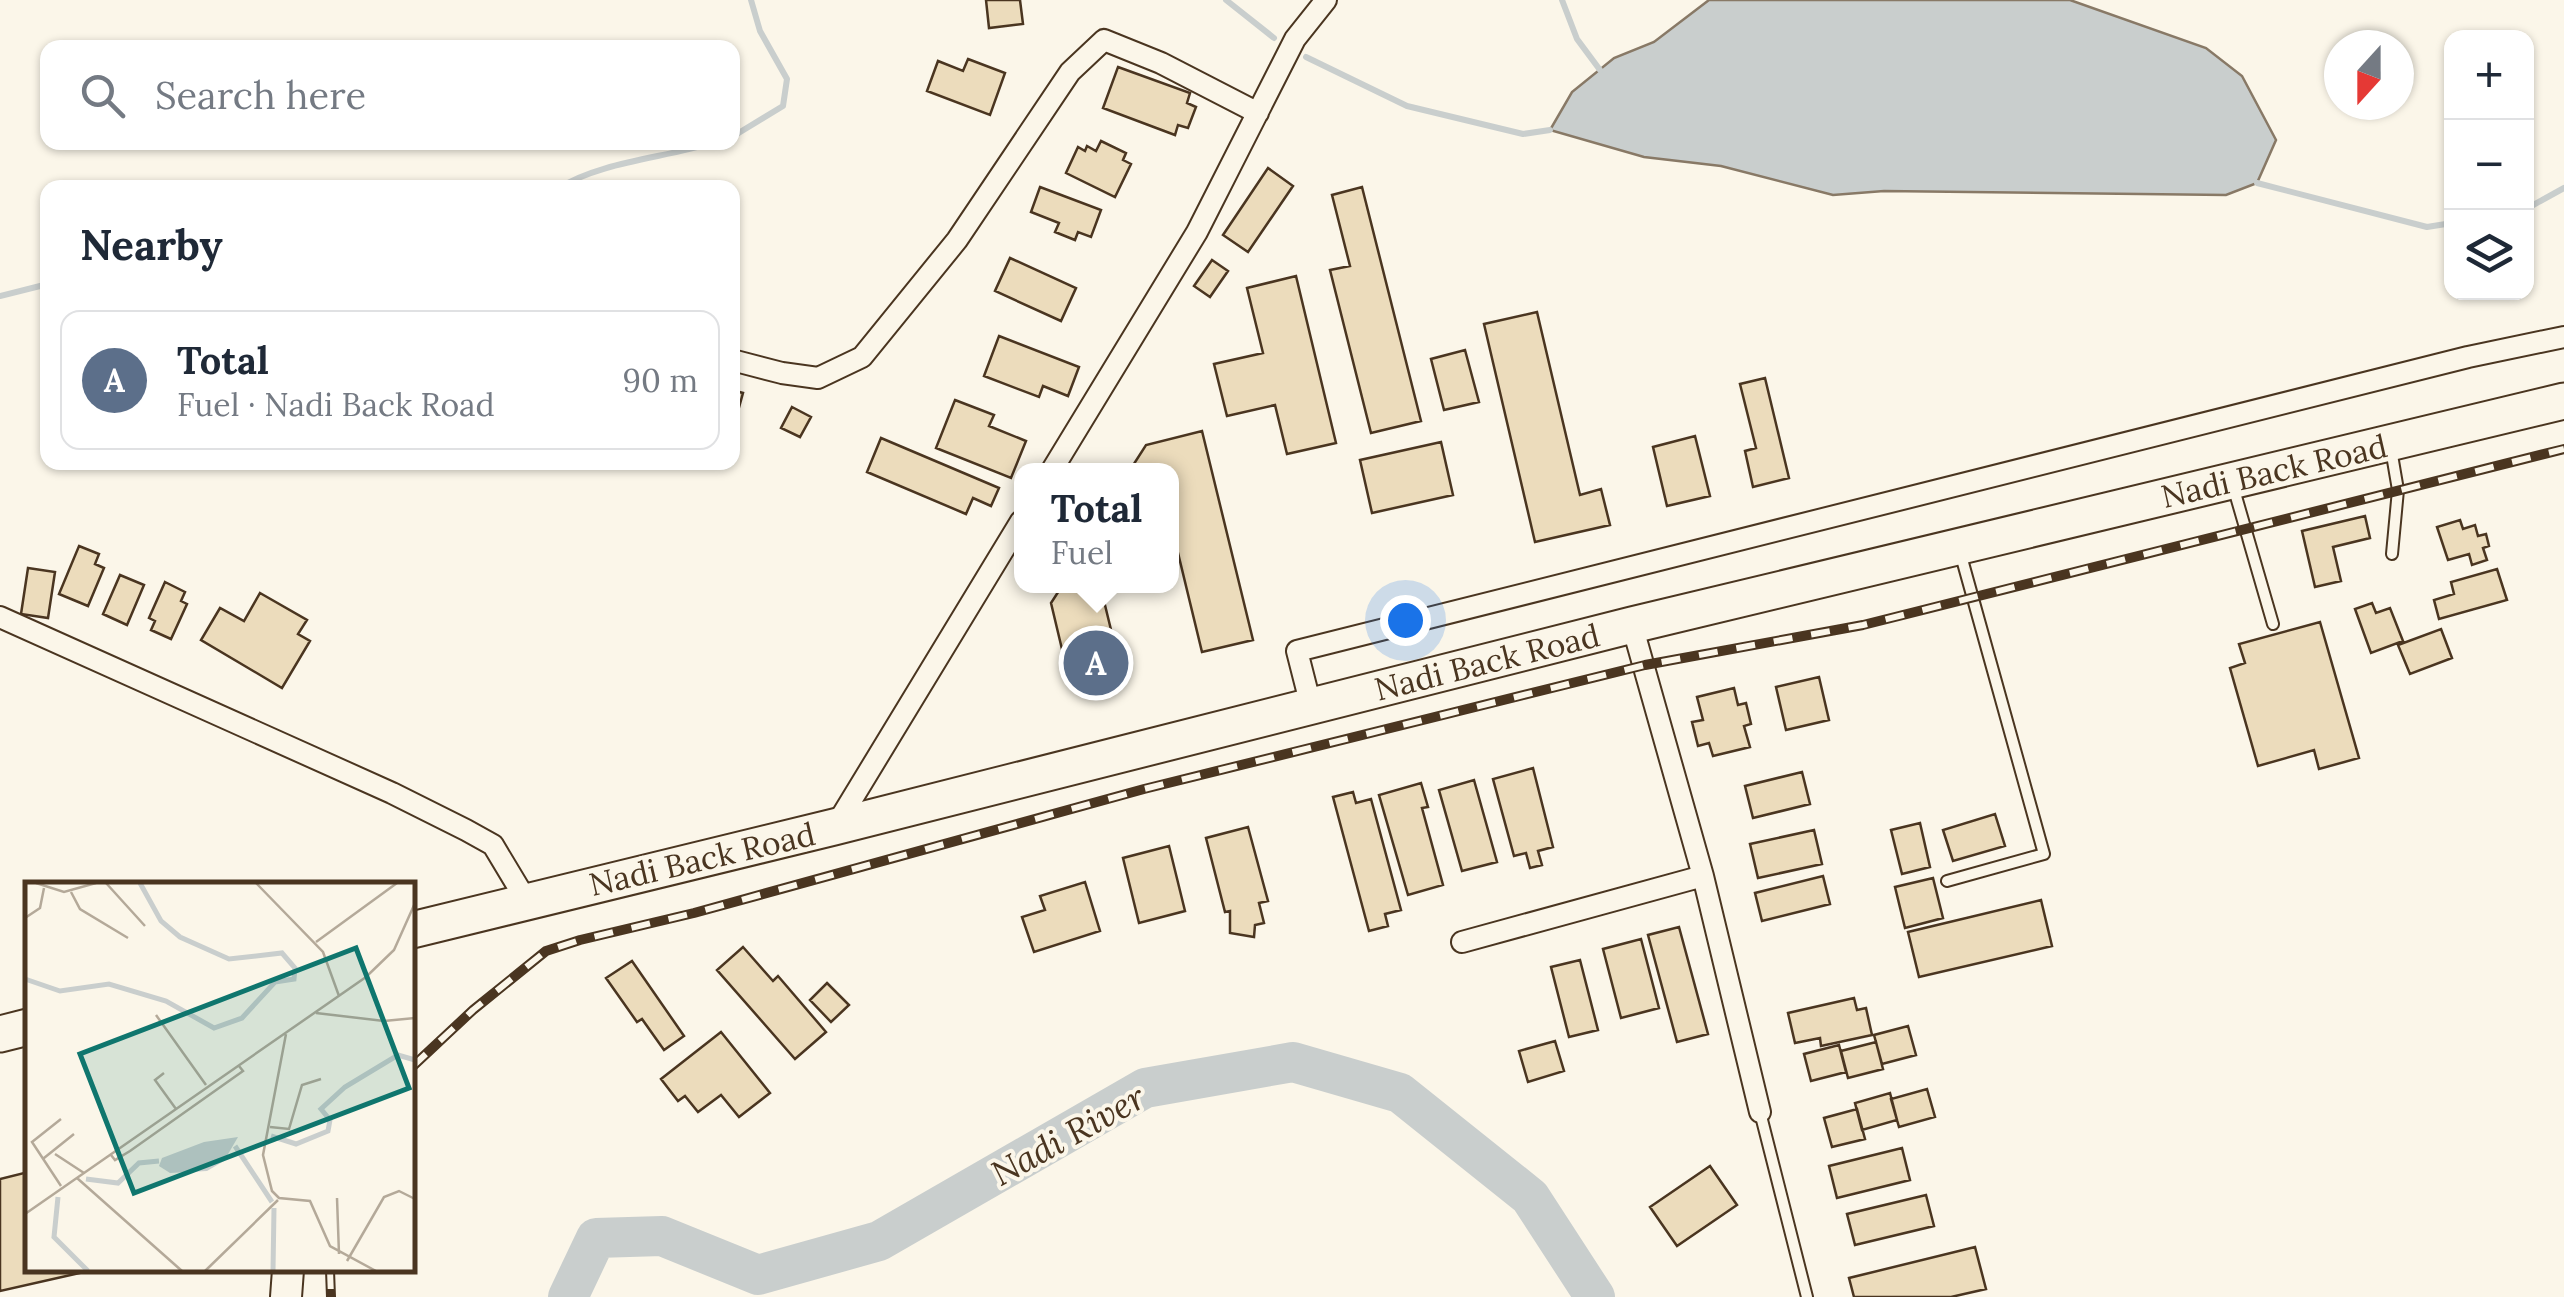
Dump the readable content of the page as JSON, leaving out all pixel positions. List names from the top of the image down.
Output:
{
  "streets": {
    "highway": ["Nadi Back Road"]
  },
  "water": ["Nadi River"],
  "north": "bottom",
  "page": {
    "map_buttons": ["+", "−"],
    "search": "Search here",
    "heading": "Nearby",
    "list": [
      {
        "mark": "A",
        "name": "Total",
        "note": "Fuel · Nadi Back Road",
        "value": "90 m"
      }
    ],
    "popup": ["Total", "Fuel"],
    "pins": "A"
  }
}
